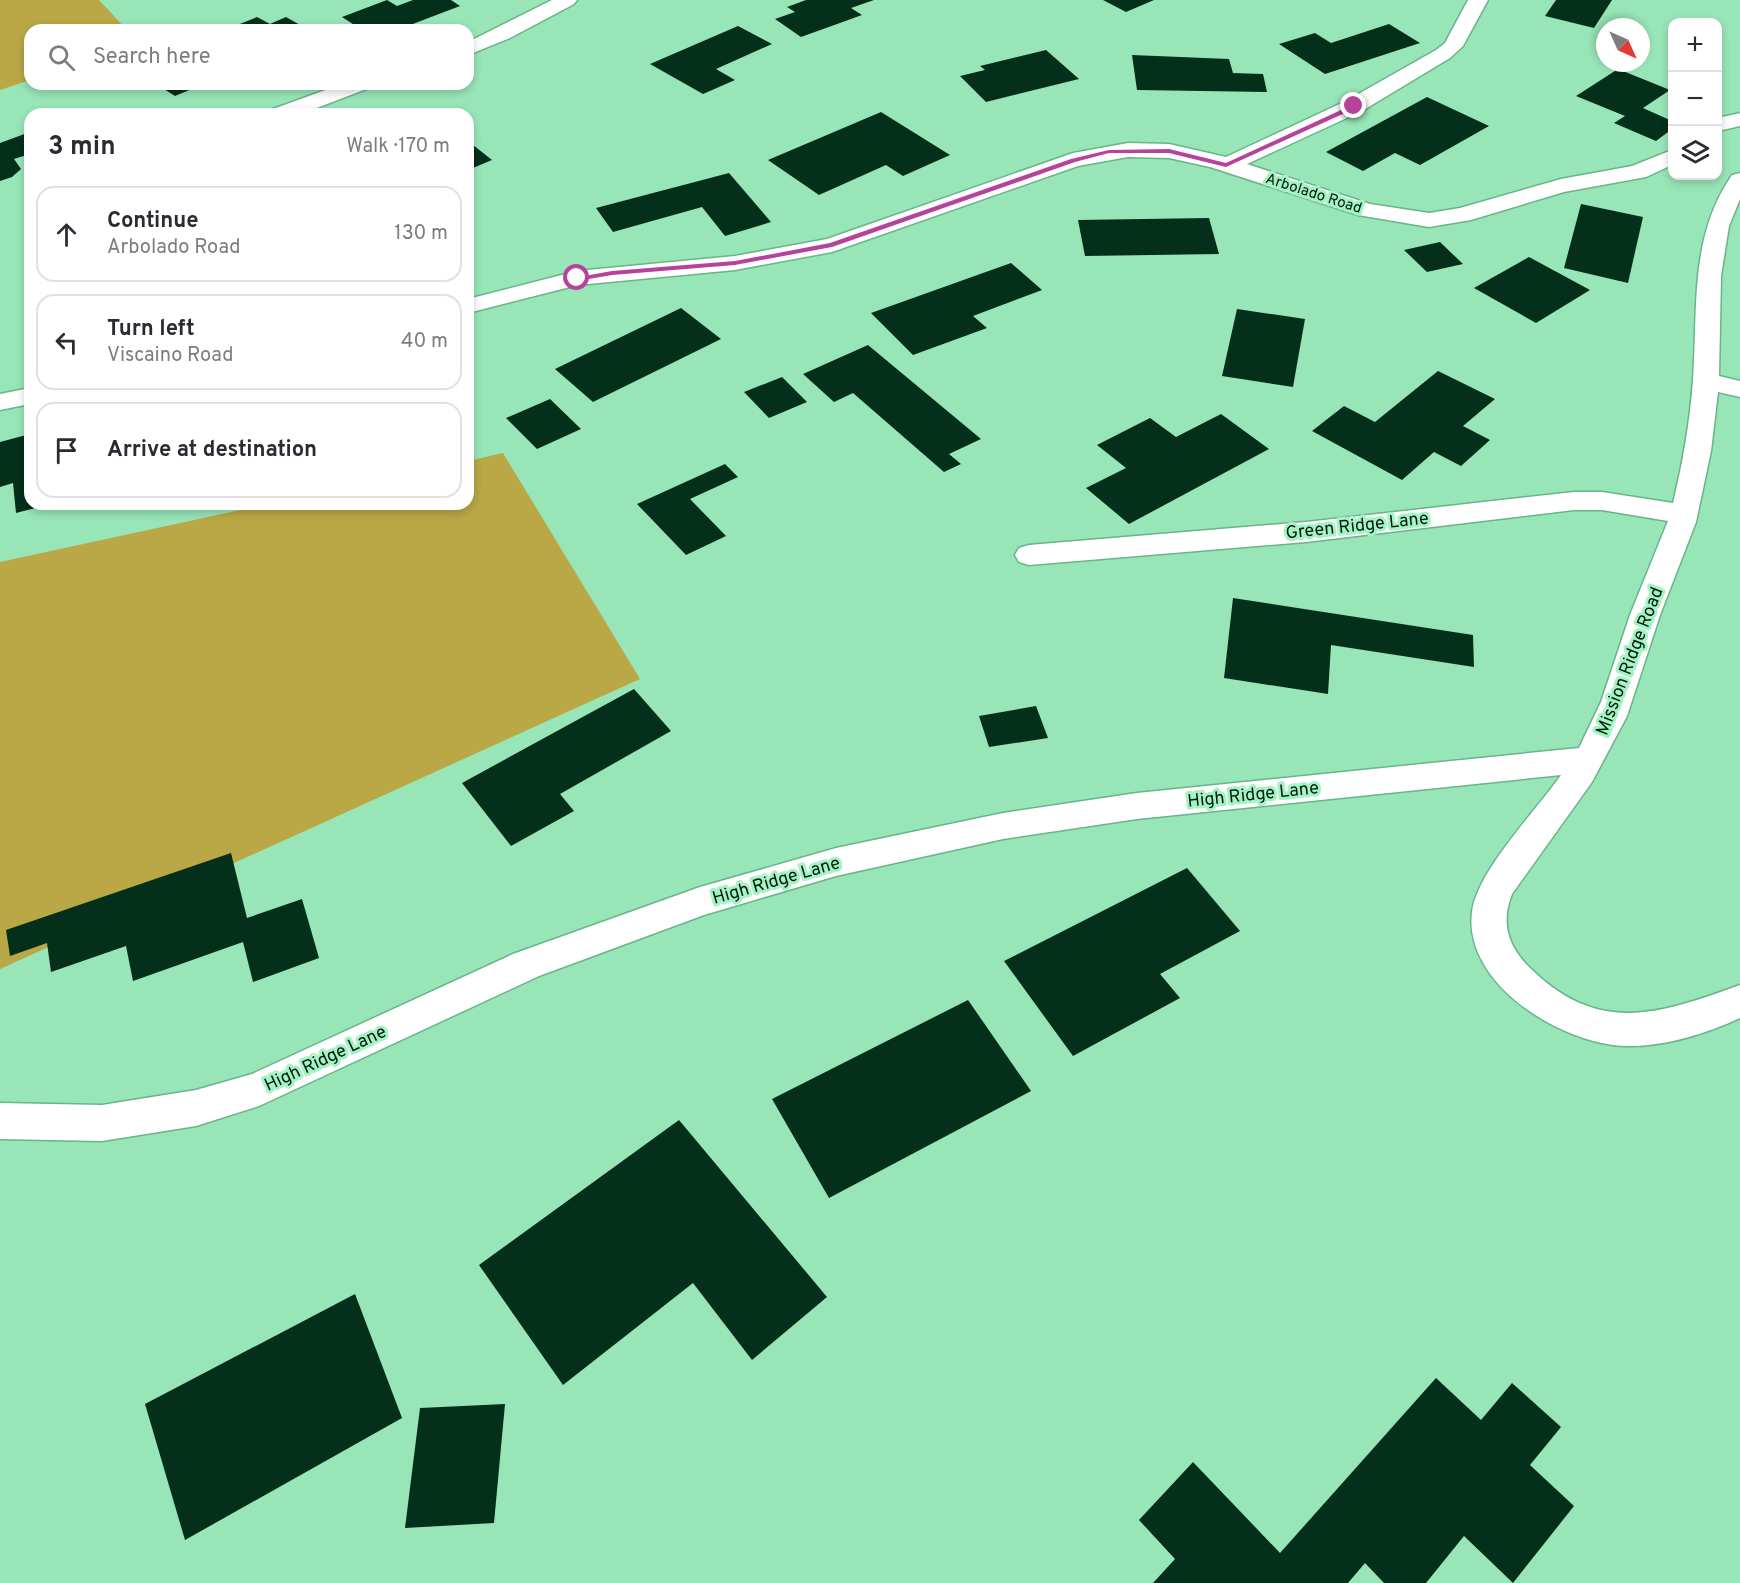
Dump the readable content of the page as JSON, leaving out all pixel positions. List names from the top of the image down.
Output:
{
  "streets": {
    "street": [
      "Arbolado Road",
      "Green Ridge Lane",
      "Mission Ridge Road",
      "High Ridge Lane"
    ]
  },
  "crossings": [
    ["Green Ridge Lane", "Mission Ridge Road"],
    ["Mission Ridge Road", "High Ridge Lane"]
  ],
  "north": "bottom right",
  "page": {
    "map_buttons": ["+", "−"],
    "search": "Search here",
    "heading": ["3 min", "Walk · 170 m"],
    "list": [
      ["Continue", "Arbolado Road", "130 m"],
      ["Turn left", "Viscaino Road", "40 m"],
      "Arrive at destination"
    ]
  }
}
